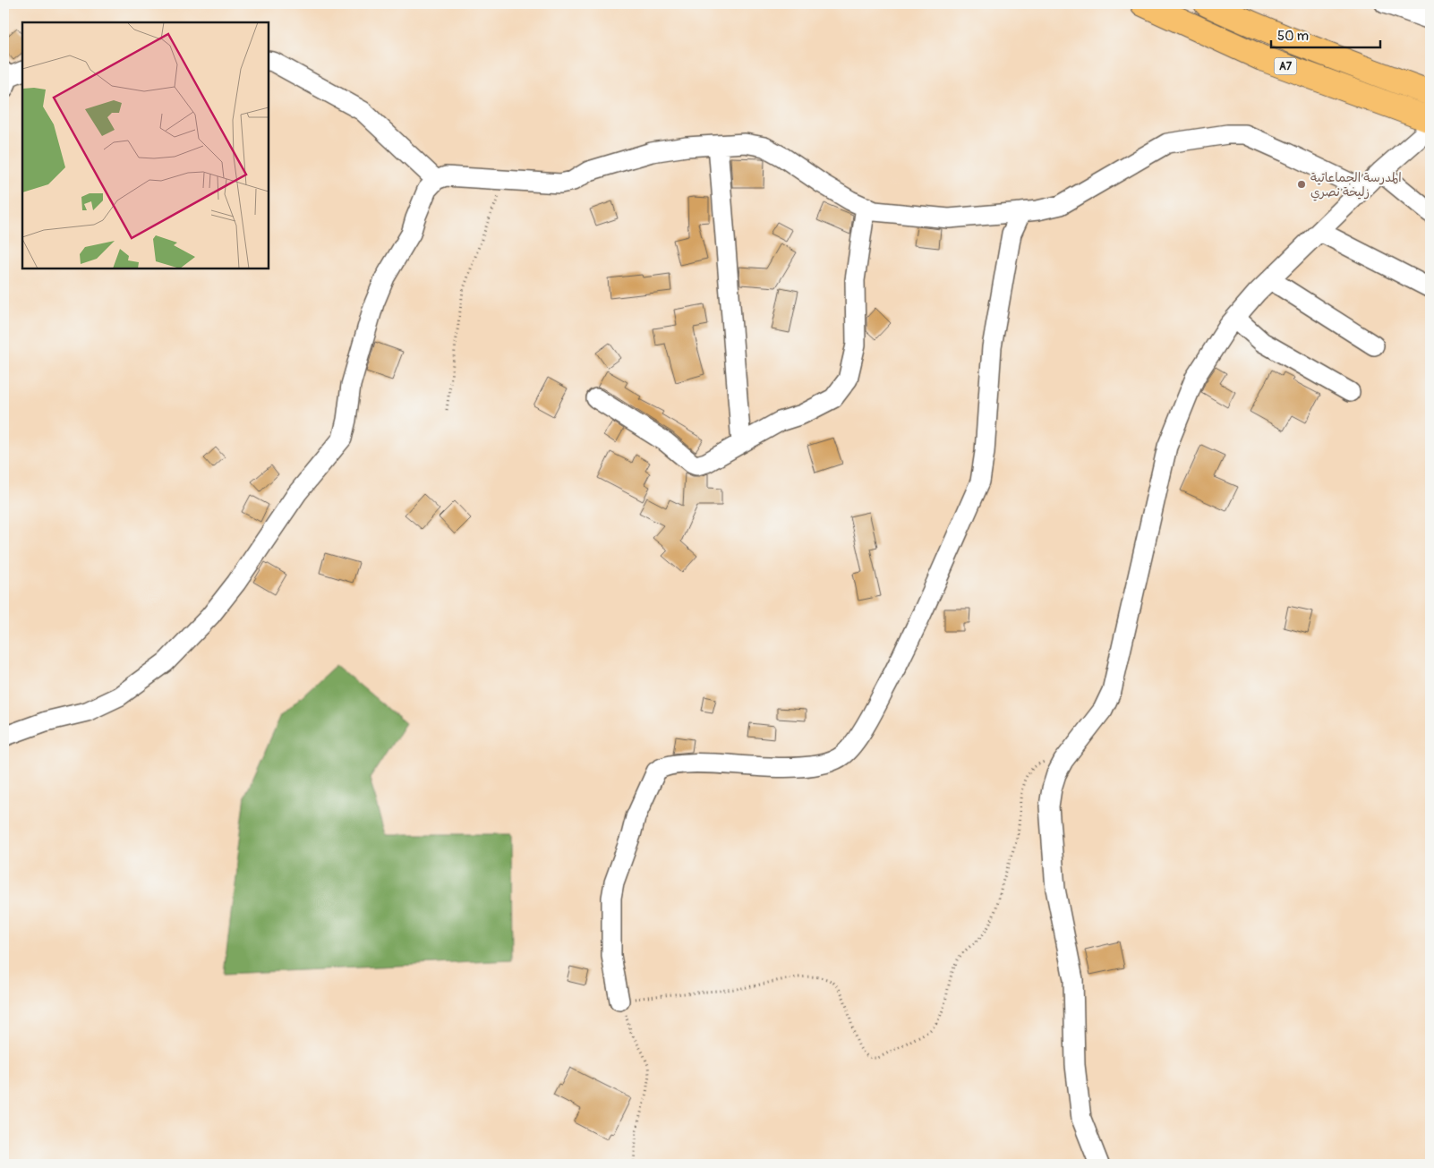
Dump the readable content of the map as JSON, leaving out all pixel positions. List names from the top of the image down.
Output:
{
  "streets": {
    "highway": ["A7"]
  },
  "places": ["المدرسة الجماعاتية زليخة نصري"],
  "scale_bar": "50 m"
}
